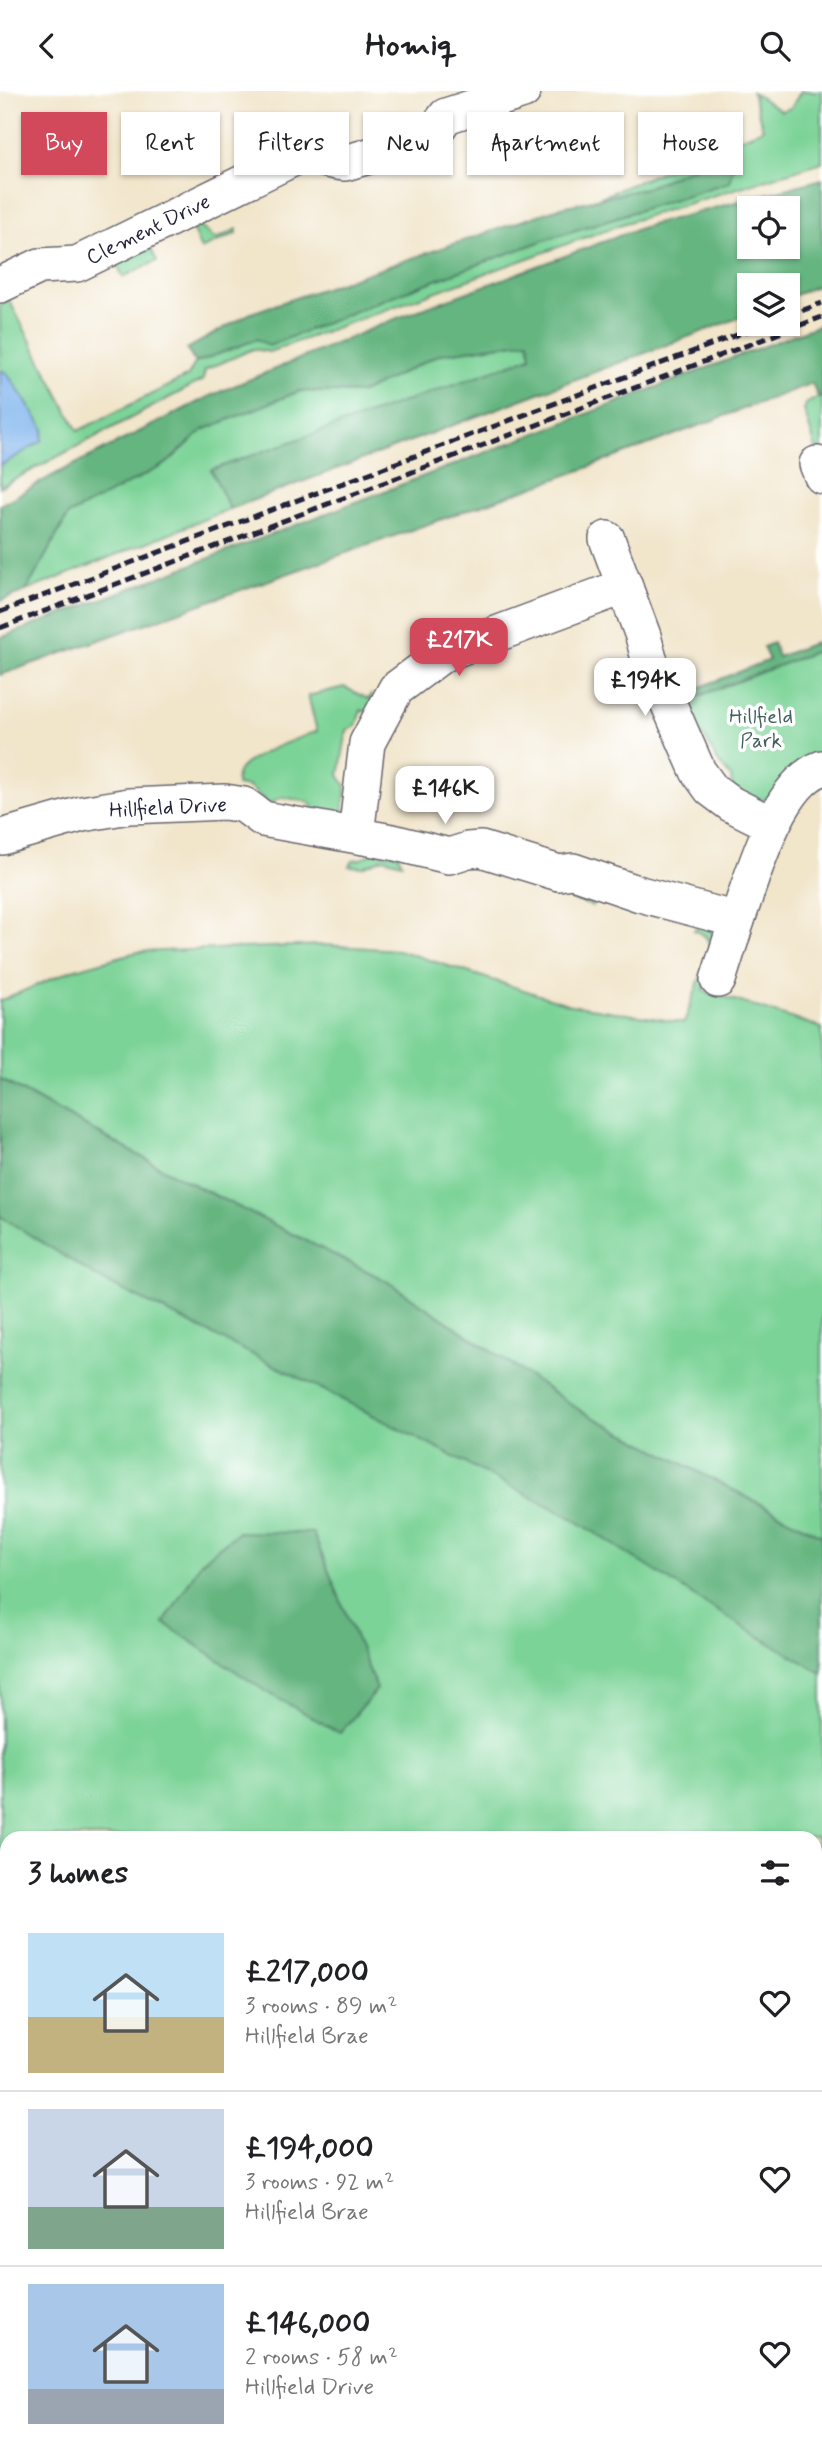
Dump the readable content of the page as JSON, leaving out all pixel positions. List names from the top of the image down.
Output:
{
  "streets": {
    "street": ["Clement Drive", "Hillfield Drive"]
  },
  "parks": ["Hillfield Park"],
  "page": {
    "header": "Homiq",
    "chip": [
      "Buy",
      "Rent",
      "Filters",
      "New",
      "Apartment",
      "House"
    ],
    "price": ["£217K", "£194K", "£146K"],
    "heading": "3 homes",
    "list": [
      {
        "name": "£217,000",
        "note": "3 rooms · 89 m² · Hillfield Brae"
      },
      {
        "name": "£194,000",
        "note": "3 rooms · 92 m² · Hillfield Brae"
      },
      {
        "name": "£146,000",
        "note": "2 rooms · 58 m² · Hillfield Drive"
      }
    ]
  }
}
